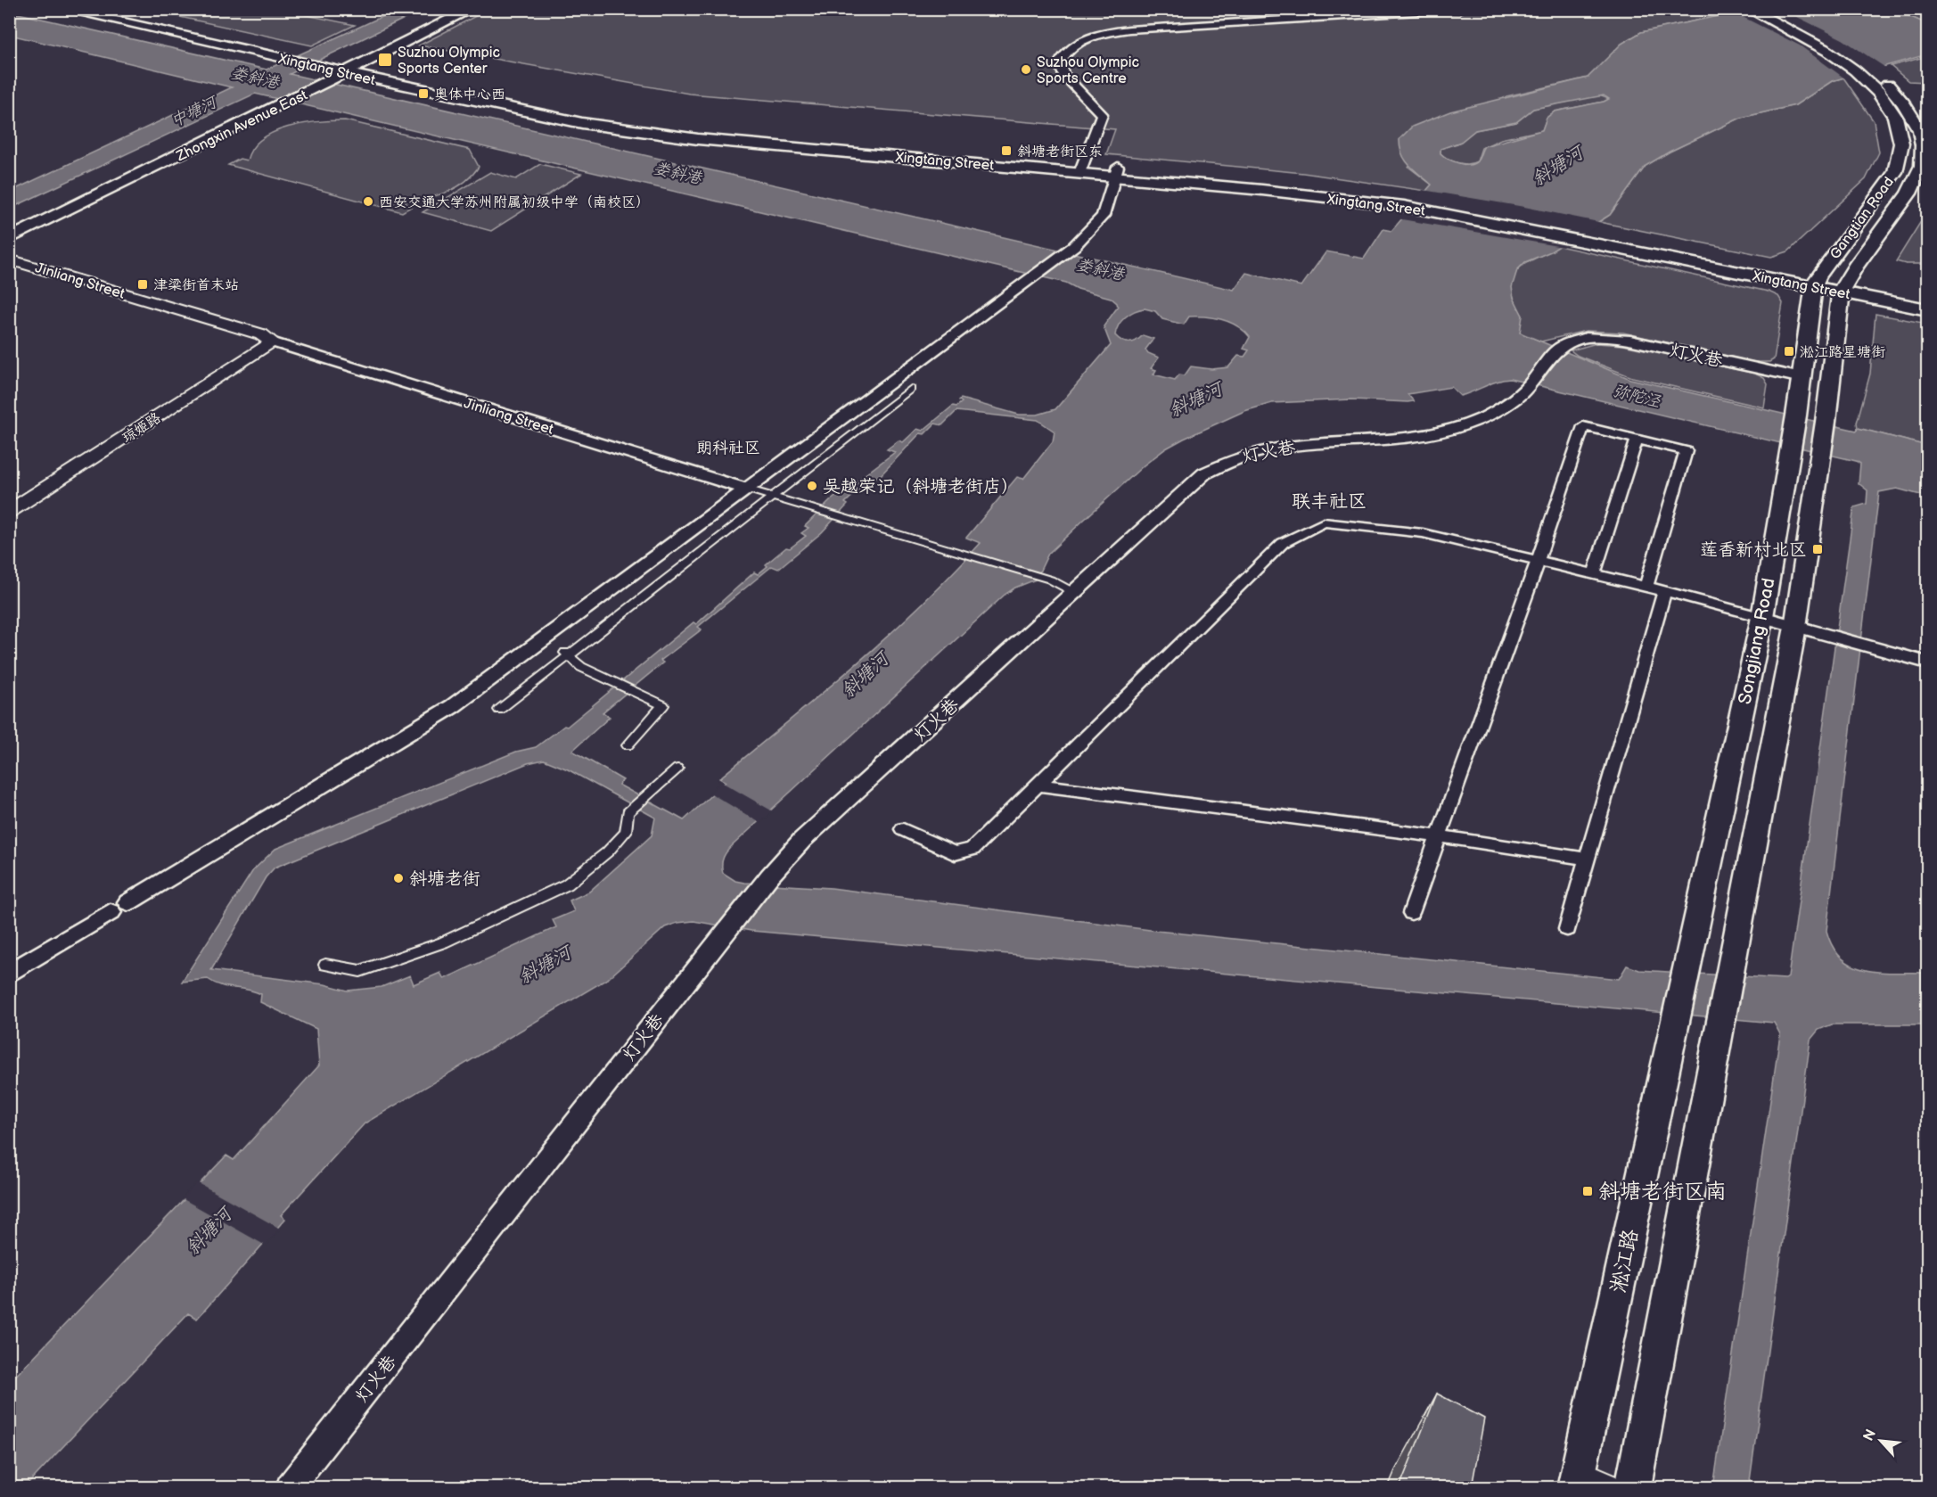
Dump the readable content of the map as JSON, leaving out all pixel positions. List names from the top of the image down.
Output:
{
  "streets": {
    "main road": [
      "Xingtang Street",
      "Zhongxin Avenue East",
      "Gangtian Road",
      "Jinliang Street",
      "琼姬路",
      "Songjiang Road",
      "淞江路"
    ],
    "street": ["灯火巷"]
  },
  "crossings": [
    ["Xingtang Street", "Zhongxin Avenue East"],
    ["Xingtang Street", "Gangtian Road"],
    ["Xingtang Street", "Songjiang Road"],
    ["Gangtian Road", "Songjiang Road"],
    ["Jinliang Street", "琼姬路"],
    ["灯火巷", "Songjiang Road"],
    ["Songjiang Road", "淞江路"]
  ],
  "districts": ["朗科社区", "联丰社区"],
  "water": [
    "娄斜港",
    "中塘河",
    "斜塘河",
    "弥陀泾"
  ],
  "places": {
    "transit": [
      "Suzhou Olympic Sports Center",
      "奥体中心西",
      "斜塘老街区东",
      "津梁街首末站",
      "淞江路星塘街",
      "莲香新村北区",
      "斜塘老街区南"
    ],
    "other": [
      "Suzhou Olympic Sports Centre",
      "西安交通大学苏州附属初级中学（南校区）",
      "吴越荣记（斜塘老街店）",
      "斜塘老街"
    ]
  },
  "north": "top left"
}
